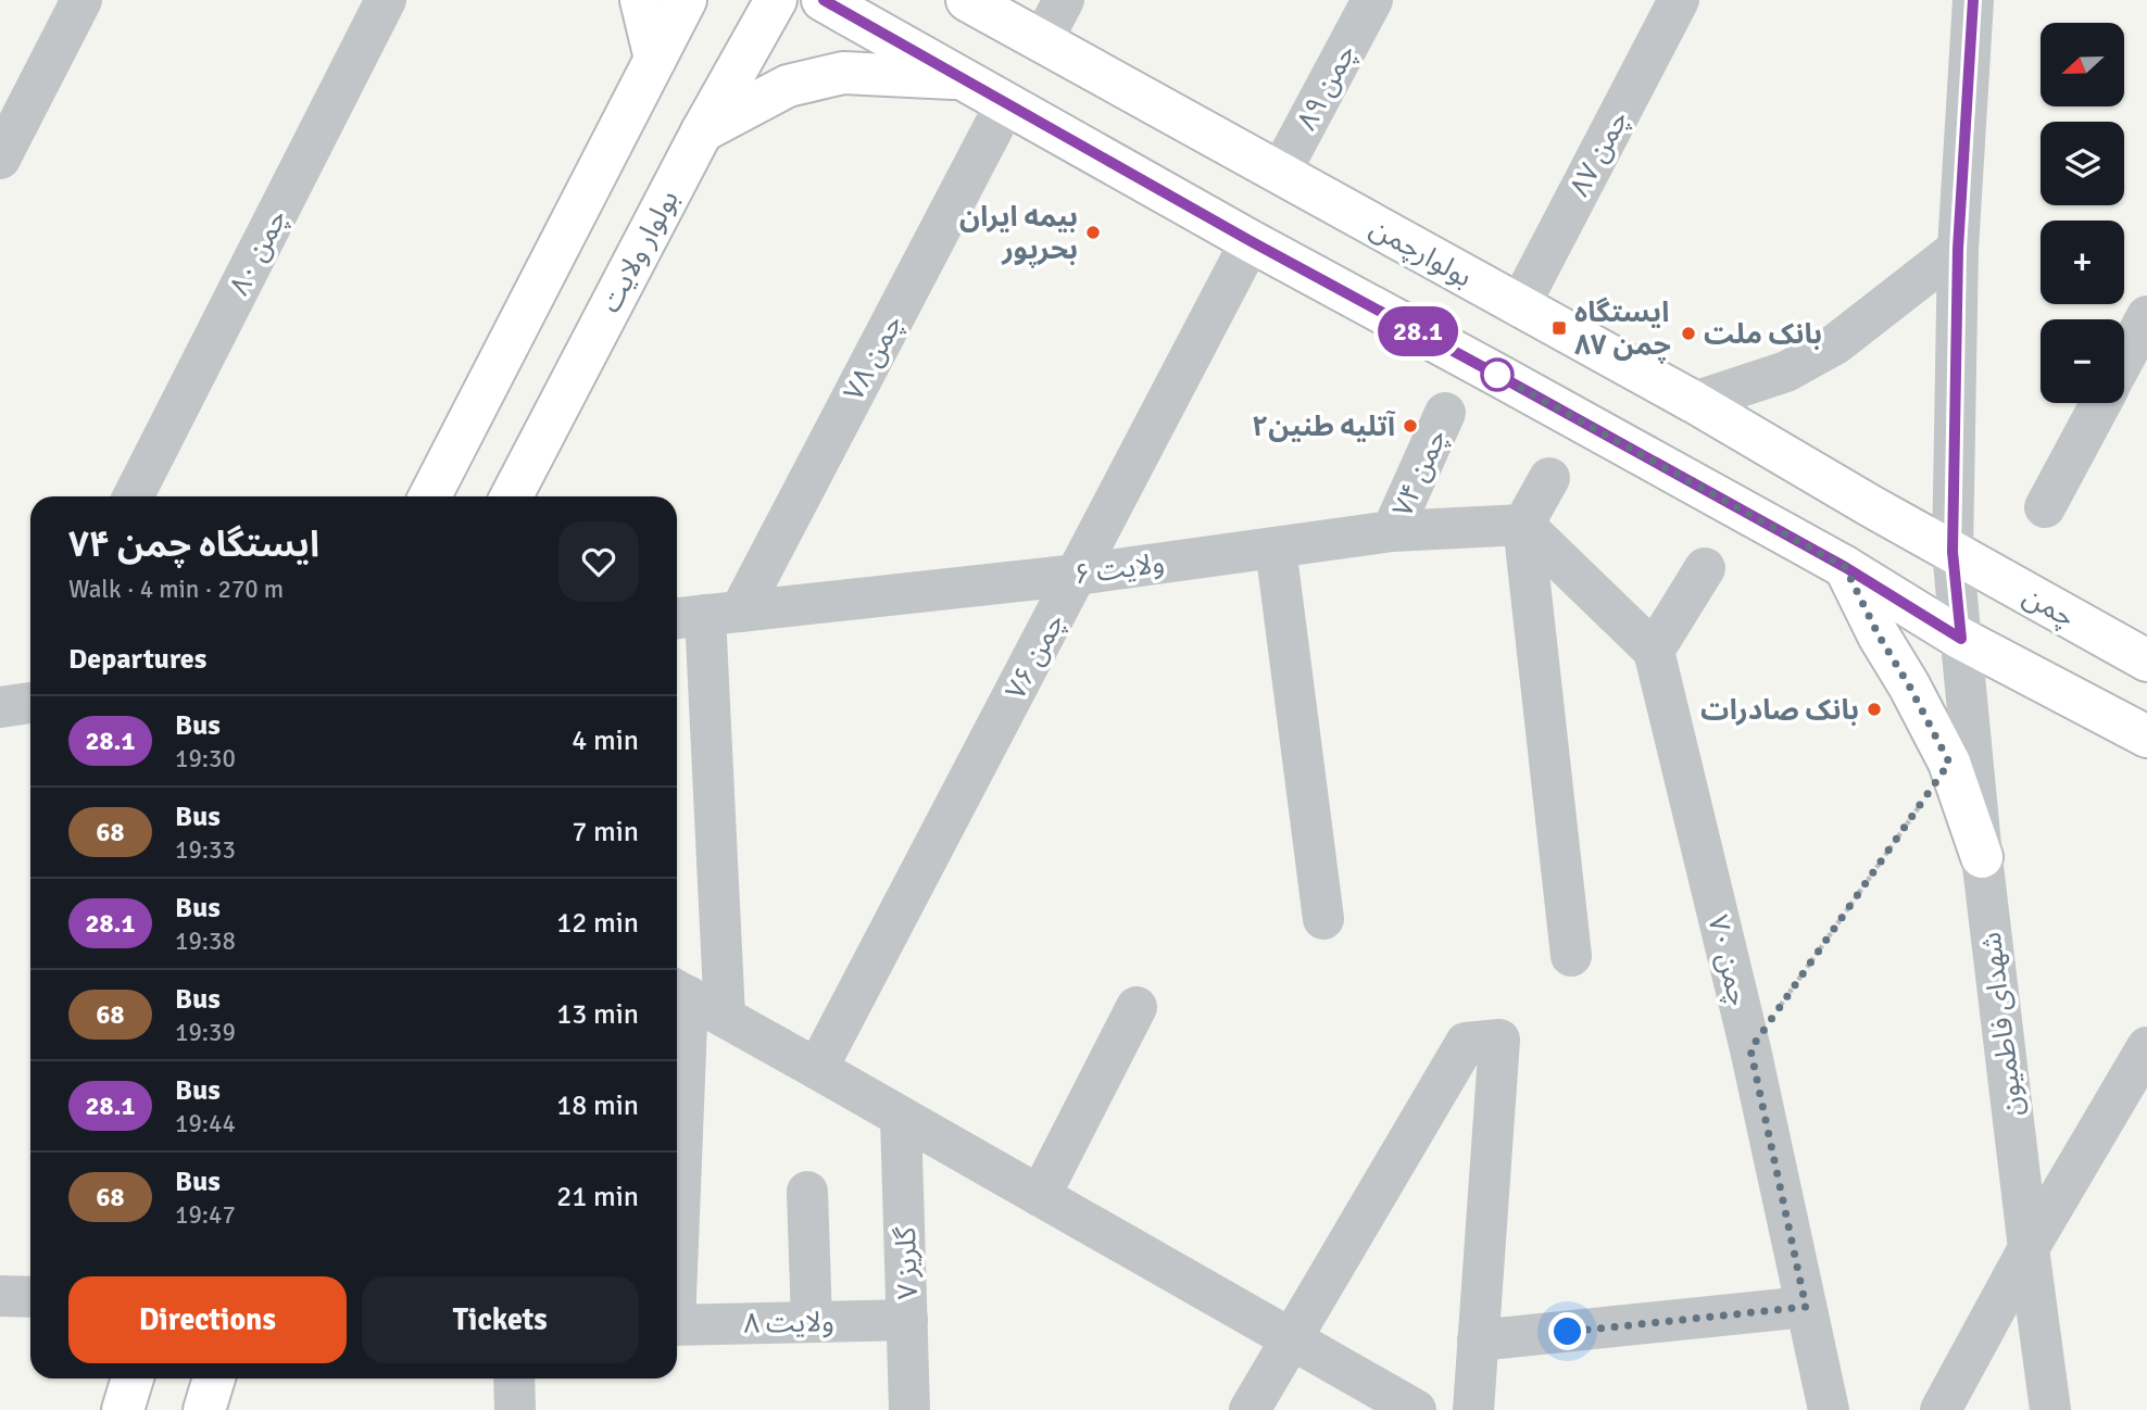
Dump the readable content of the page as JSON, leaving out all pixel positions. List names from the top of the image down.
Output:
{
  "streets": {
    "main road": ["بولوار ولایت", "بولوارچمن", "چمن"],
    "street": [
      "چمن ۸۹",
      "چمن ۸۷",
      "چمن ۸۰",
      "چمن ۷۸",
      "چمن ۷۴",
      "ولایت ۶",
      "چمن ۷۶",
      "چمن ۷۰",
      "شهدای فاطمیون",
      "گلریز ۷",
      "ولایت ۸"
    ]
  },
  "crossings": [
    ["چمن ۸۹", "بولوارچمن"],
    ["چمن ۸۷", "بولوارچمن"],
    ["بولوارچمن", "چمن"],
    ["بولوارچمن", "شهدای فاطمیون"],
    ["چمن ۷۸", "ولایت ۶"],
    ["چمن ۷۴", "ولایت ۶"],
    ["ولایت ۶", "چمن ۷۶"],
    ["چمن", "شهدای فاطمیون"],
    ["گلریز ۷", "ولایت ۸"]
  ],
  "places": {
    "other": [
      "بيمه ايران بحرپور",
      "بانک ملت",
      "آتلیه طنین۲",
      "بانک صادرات"
    ],
    "transit": ["ایستگاه چمن ۸۷"]
  },
  "lines": ["bus line 28.1"],
  "north": "left",
  "page": {
    "on_map": "28.1",
    "map_buttons": ["+", "−"],
    "heading": [
      ["ایستگاه چمن ۷۴", "Walk · 4 min · 270 m"],
      "Departures"
    ],
    "list": [
      {
        "mark": "28.1",
        "name": "Bus",
        "note": "19:30",
        "value": "4 min"
      },
      {
        "mark": "68",
        "name": "Bus",
        "note": "19:33",
        "value": "7 min"
      },
      {
        "mark": "28.1",
        "name": "Bus",
        "note": "19:38",
        "value": "12 min"
      },
      {
        "mark": "68",
        "name": "Bus",
        "note": "19:39",
        "value": "13 min"
      },
      {
        "mark": "28.1",
        "name": "Bus",
        "note": "19:44",
        "value": "18 min"
      },
      {
        "mark": "68",
        "name": "Bus",
        "note": "19:47",
        "value": "21 min"
      }
    ],
    "buttons": ["Directions", "Tickets"]
  }
}
